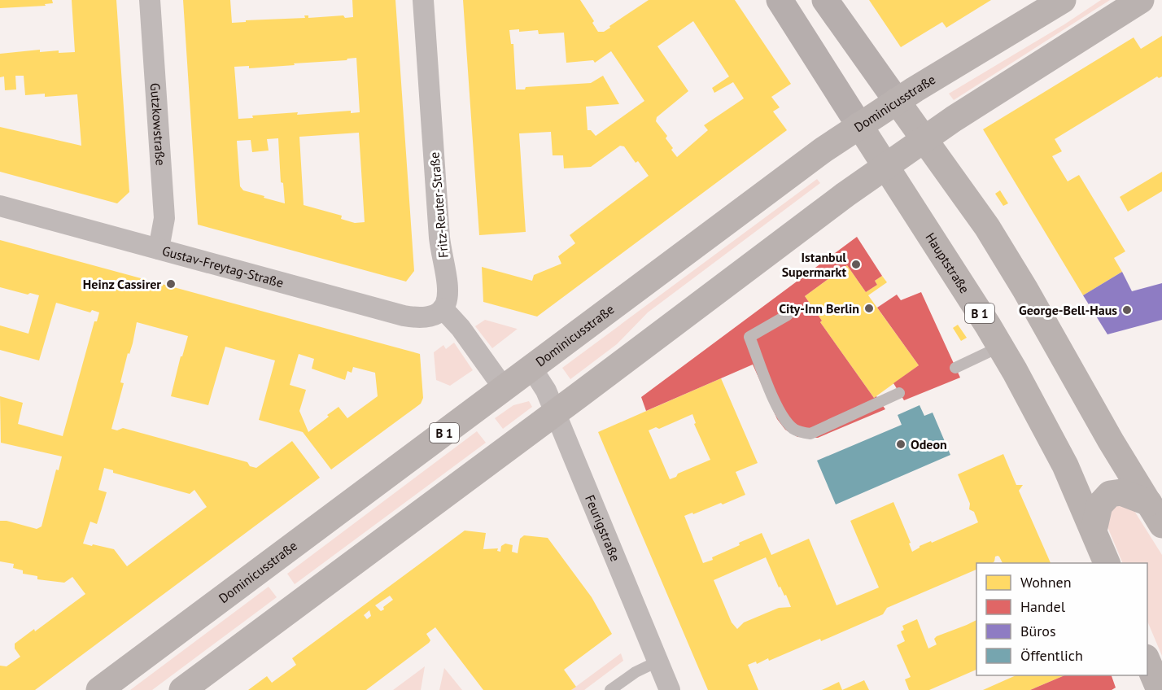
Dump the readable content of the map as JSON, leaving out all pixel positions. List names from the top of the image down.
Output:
{
  "streets": {
    "main road": ["Dominicusstraße", "Hauptstraße", "B 1"],
    "street": [
      "Gutzkowstraße",
      "Fritz-Reuter-Straße",
      "Gustav-Freytag-Straße",
      "Feurigstraße"
    ]
  },
  "crossings": [
    ["Dominicusstraße", "Hauptstraße"],
    ["Dominicusstraße", "Feurigstraße"],
    ["Gutzkowstraße", "Gustav-Freytag-Straße"],
    ["Fritz-Reuter-Straße", "Gustav-Freytag-Straße"]
  ],
  "places": [
    "Istanbul Supermarkt",
    "Heinz Cassirer",
    "City-Inn Berlin",
    "George-Bell-Haus",
    "Odeon"
  ],
  "legend": [
    "Wohnen",
    "Handel",
    "Büros",
    "Öffentlich"
  ]
}
